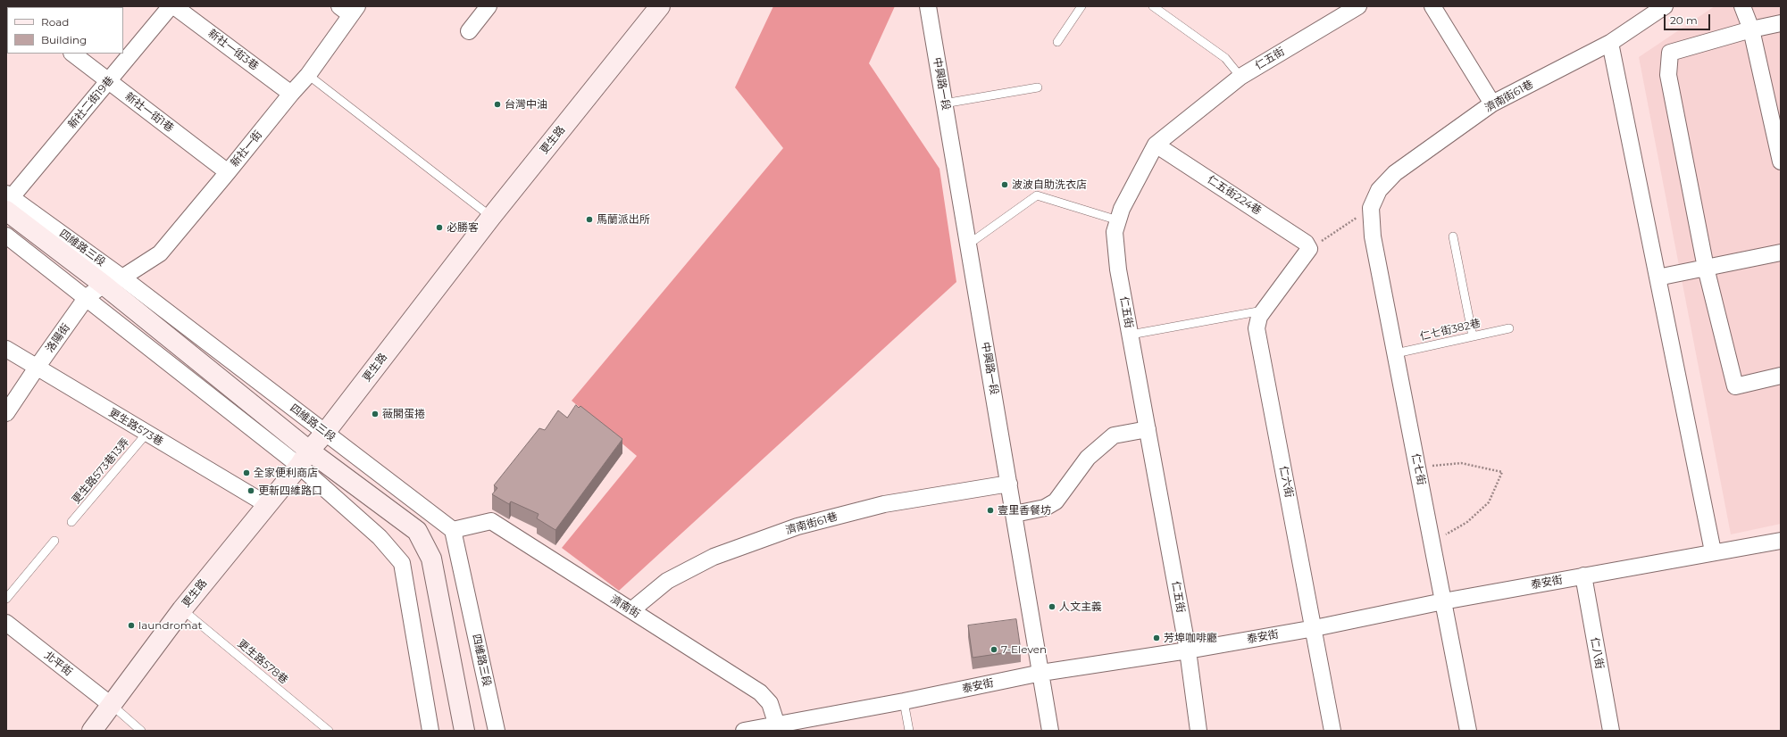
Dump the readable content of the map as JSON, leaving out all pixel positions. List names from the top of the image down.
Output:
{
  "streets": {
    "street": [
      "新社一街3巷",
      "仁五街",
      "中興路一段",
      "濟南街61巷",
      "新社二街19巷",
      "新社一街1巷",
      "更生路",
      "新社一街",
      "仁五街224巷",
      "四維路三段",
      "洛陽街",
      "更生路573巷",
      "仁七街",
      "仁六街",
      "泰安街",
      "濟南街",
      "仁八街",
      "北平街"
    ],
    "lane": ["仁七街382巷", "更生路573巷13弄", "更生路578巷"]
  },
  "crossings": [
    ["新社一街3巷", "新社一街"],
    ["仁五街", "仁五街224巷"],
    ["仁五街", "泰安街"],
    ["中興路一段", "濟南街61巷"],
    ["中興路一段", "泰安街"],
    ["濟南街61巷", "仁七街"],
    ["濟南街61巷", "濟南街"],
    ["新社二街19巷", "新社一街1巷"],
    ["新社二街19巷", "四維路三段"],
    ["新社一街1巷", "新社一街"],
    ["更生路", "四維路三段"],
    ["更生路", "更生路573巷"],
    ["更生路", "更生路578巷"],
    ["更生路", "北平街"],
    ["新社一街", "四維路三段"],
    ["新社一街", "洛陽街"],
    ["仁五街224巷", "仁六街"],
    ["四維路三段", "洛陽街"],
    ["四維路三段", "濟南街"],
    ["仁七街382巷", "仁七街"],
    ["洛陽街", "更生路573巷"],
    ["更生路573巷", "更生路573巷13弄"],
    ["仁七街", "泰安街"],
    ["仁六街", "泰安街"],
    ["泰安街", "濟南街"],
    ["泰安街", "仁八街"]
  ],
  "places": [
    "台灣中油",
    "波波自助洗衣店",
    "馬蘭派出所",
    "必勝客",
    "薇閣蛋捲",
    "全家便利商店",
    "更新四維路口",
    "壹里香餐坊",
    "人文主義",
    "laundromat",
    "芳埠咖啡廳",
    "7-Eleven"
  ],
  "legend": ["Road", "Building"],
  "scale_bar": "20 m"
}
